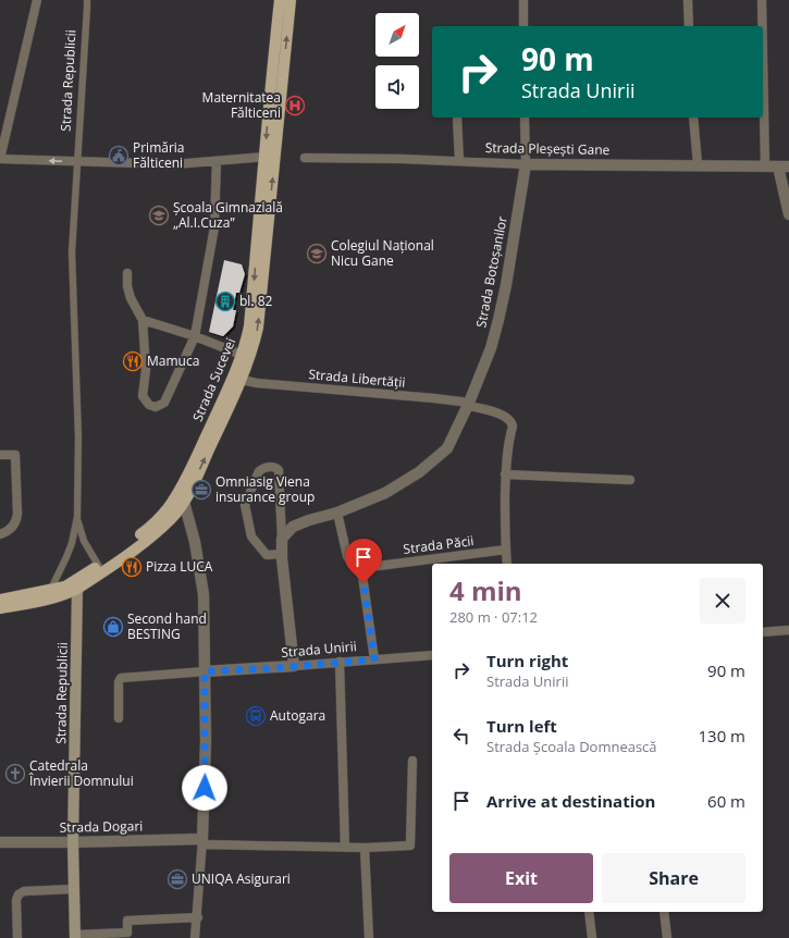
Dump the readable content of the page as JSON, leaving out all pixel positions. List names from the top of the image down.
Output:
{
  "streets": {
    "main road": ["Strada Republicii", "Strada Sucevei"],
    "street": [
      "Strada Pleșești Gane",
      "Strada Botoșanilor",
      "Strada Libertății",
      "Strada Păcii",
      "Strada Unirii",
      "Strada Dogari"
    ]
  },
  "crossings": [
    ["Strada Republicii", "Strada Dogari"],
    ["Strada Pleșești Gane", "Strada Botoșanilor"],
    ["Strada Botoșanilor", "Strada Libertății"],
    ["Strada Libertății", "Strada Sucevei"]
  ],
  "places": {
    "hospital": ["Maternitatea Fălticeni"],
    "public building": ["Primăria Fălticeni"],
    "school or university": ["Școala Gimnazială „Al.I.Cuza”", "Colegiul Național Nicu Gane"],
    "building": ["bl. 82"],
    "restaurant": ["Mamuca", "Pizza LUCA"],
    "office": ["Omniasig Viena insurance group", "UNIQA Asigurari"],
    "shop": ["Second hand BESTING"],
    "bus stop": ["Autogara"],
    "church": ["Catedrala Învierii Domnului"]
  },
  "north": "top right",
  "page": {
    "turn": ["90 m", "Strada Unirii"],
    "heading": ["4 min", "280 m · 07:12"],
    "list": [
      {
        "name": "Turn right",
        "note": "Strada Unirii",
        "value": "90 m"
      },
      {
        "name": "Turn left",
        "note": "Strada Școala Domnească",
        "value": "130 m"
      },
      {
        "name": "Arrive at destination",
        "value": "60 m"
      }
    ],
    "buttons": ["Exit", "Share"]
  }
}
